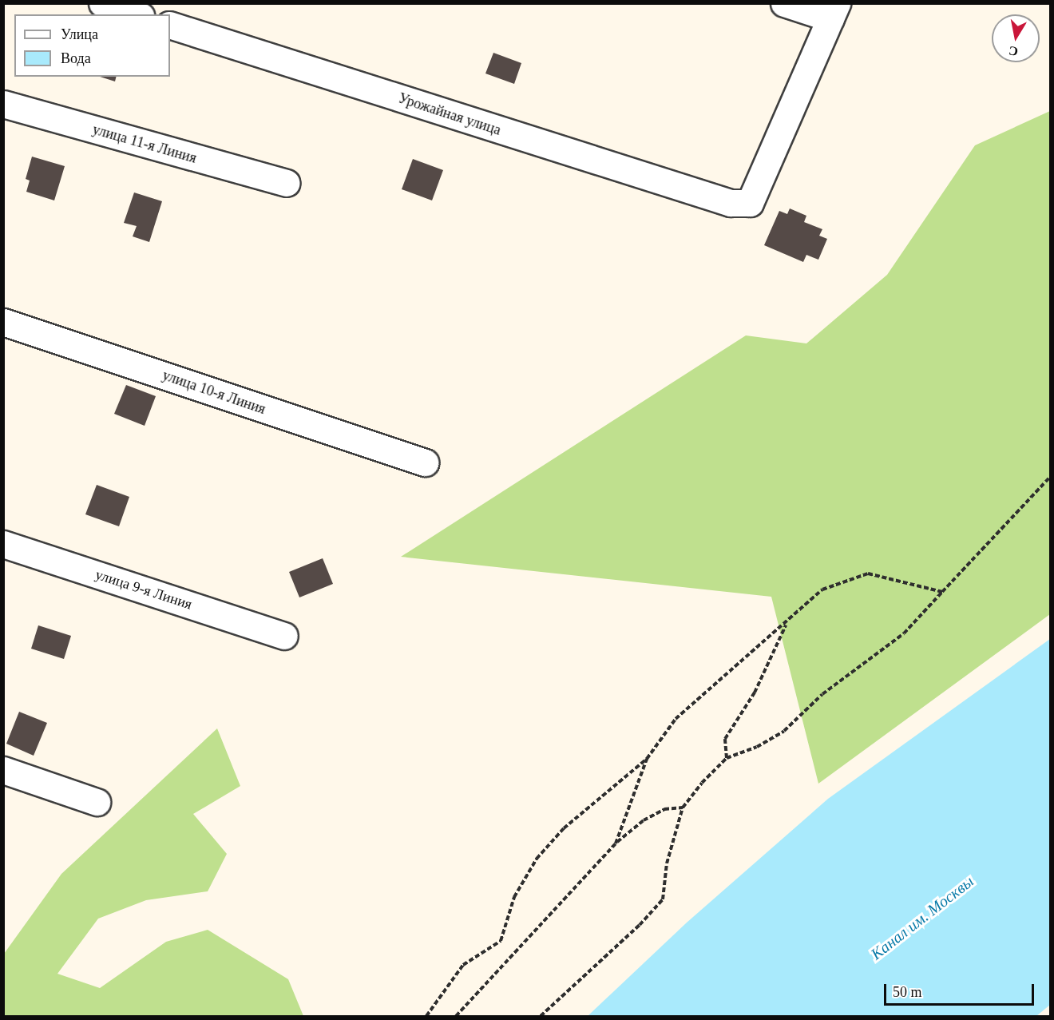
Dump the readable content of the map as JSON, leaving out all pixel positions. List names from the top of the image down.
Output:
{
  "streets": {
    "street": [
      "Урожайная улица",
      "улица 11-я Линия",
      "улица 10-я Линия",
      "улица 9-я Линия"
    ]
  },
  "water": ["Канал им. Москвы"],
  "legend": ["Улица", "Вода"],
  "scale_bar": "50 m",
  "north": "bottom"
}
